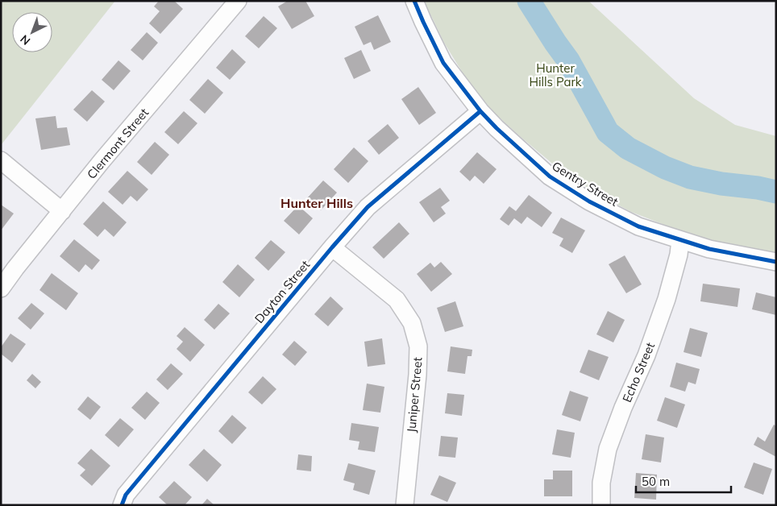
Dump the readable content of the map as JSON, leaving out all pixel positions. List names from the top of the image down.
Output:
{
  "streets": {
    "street": [
      "Clermont Street",
      "Gentry Street",
      "Dayton Street",
      "Echo Street",
      "Juniper Street"
    ]
  },
  "crossings": [
    ["Gentry Street", "Dayton Street"],
    ["Gentry Street", "Echo Street"],
    ["Dayton Street", "Juniper Street"]
  ],
  "districts": ["Hunter Hills"],
  "parks": ["Hunter Hills Park"],
  "scale_bar": "50 m",
  "north": "bottom left"
}
